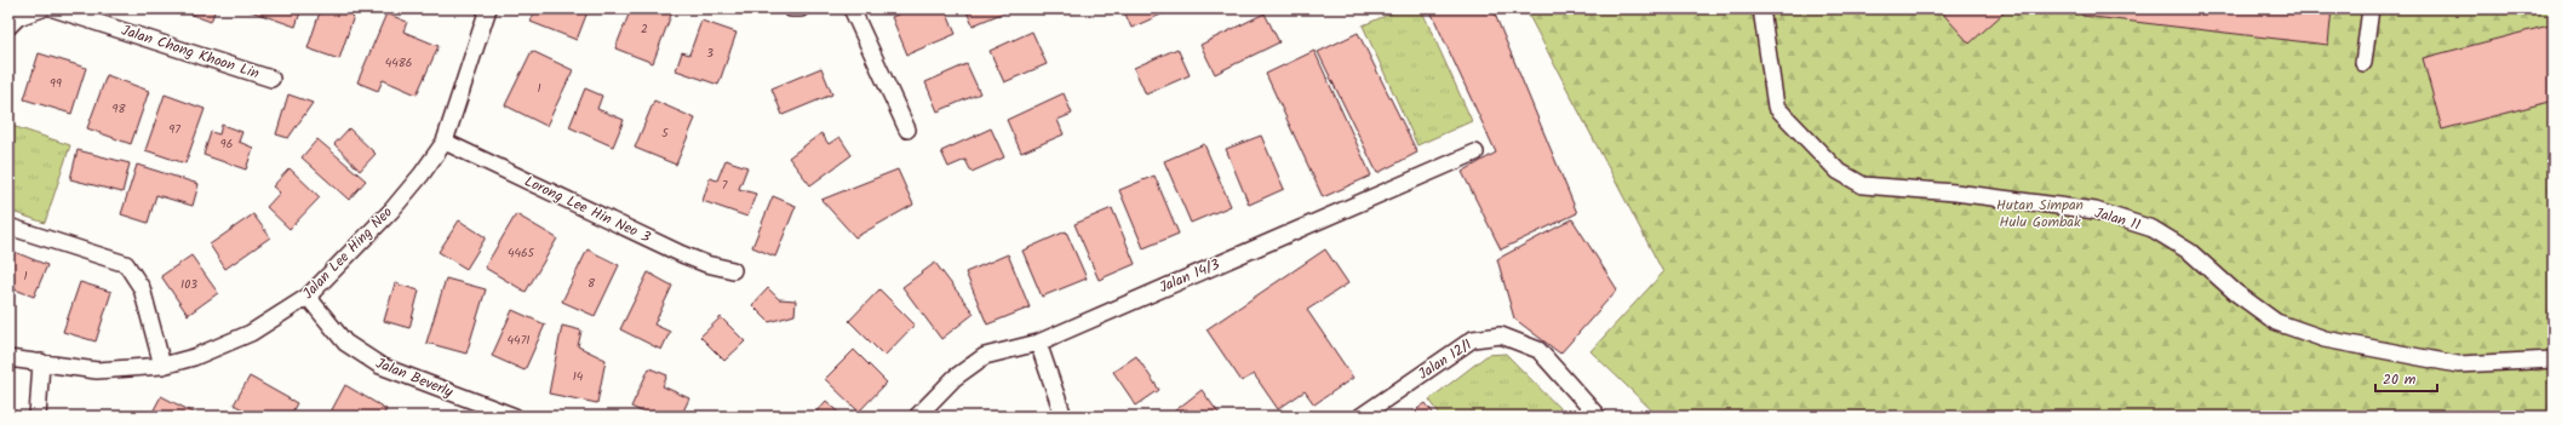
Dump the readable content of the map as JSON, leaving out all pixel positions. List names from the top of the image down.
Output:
{
  "streets": {
    "street": [
      "Jalan Chong Khoon Lin",
      "Lorong Lee Hin Neo 3",
      "Jalan 11",
      "Jalan Lee Hing Neo",
      "Jalan 14/3",
      "Jalan 12/1",
      "Jalan Beverly"
    ]
  },
  "crossings": [
    ["Lorong Lee Hin Neo 3", "Jalan Lee Hing Neo"],
    ["Jalan Lee Hing Neo", "Jalan Beverly"]
  ],
  "parks": ["Hutan Simpan Hulu Gombak"],
  "house_numbers": [
    "2",
    "3",
    "4486",
    "99",
    "1",
    "98",
    "97",
    "5",
    "96",
    "7",
    "4465",
    "1",
    "8",
    "103",
    "4471",
    "14"
  ],
  "scale_bar": "20 m"
}
